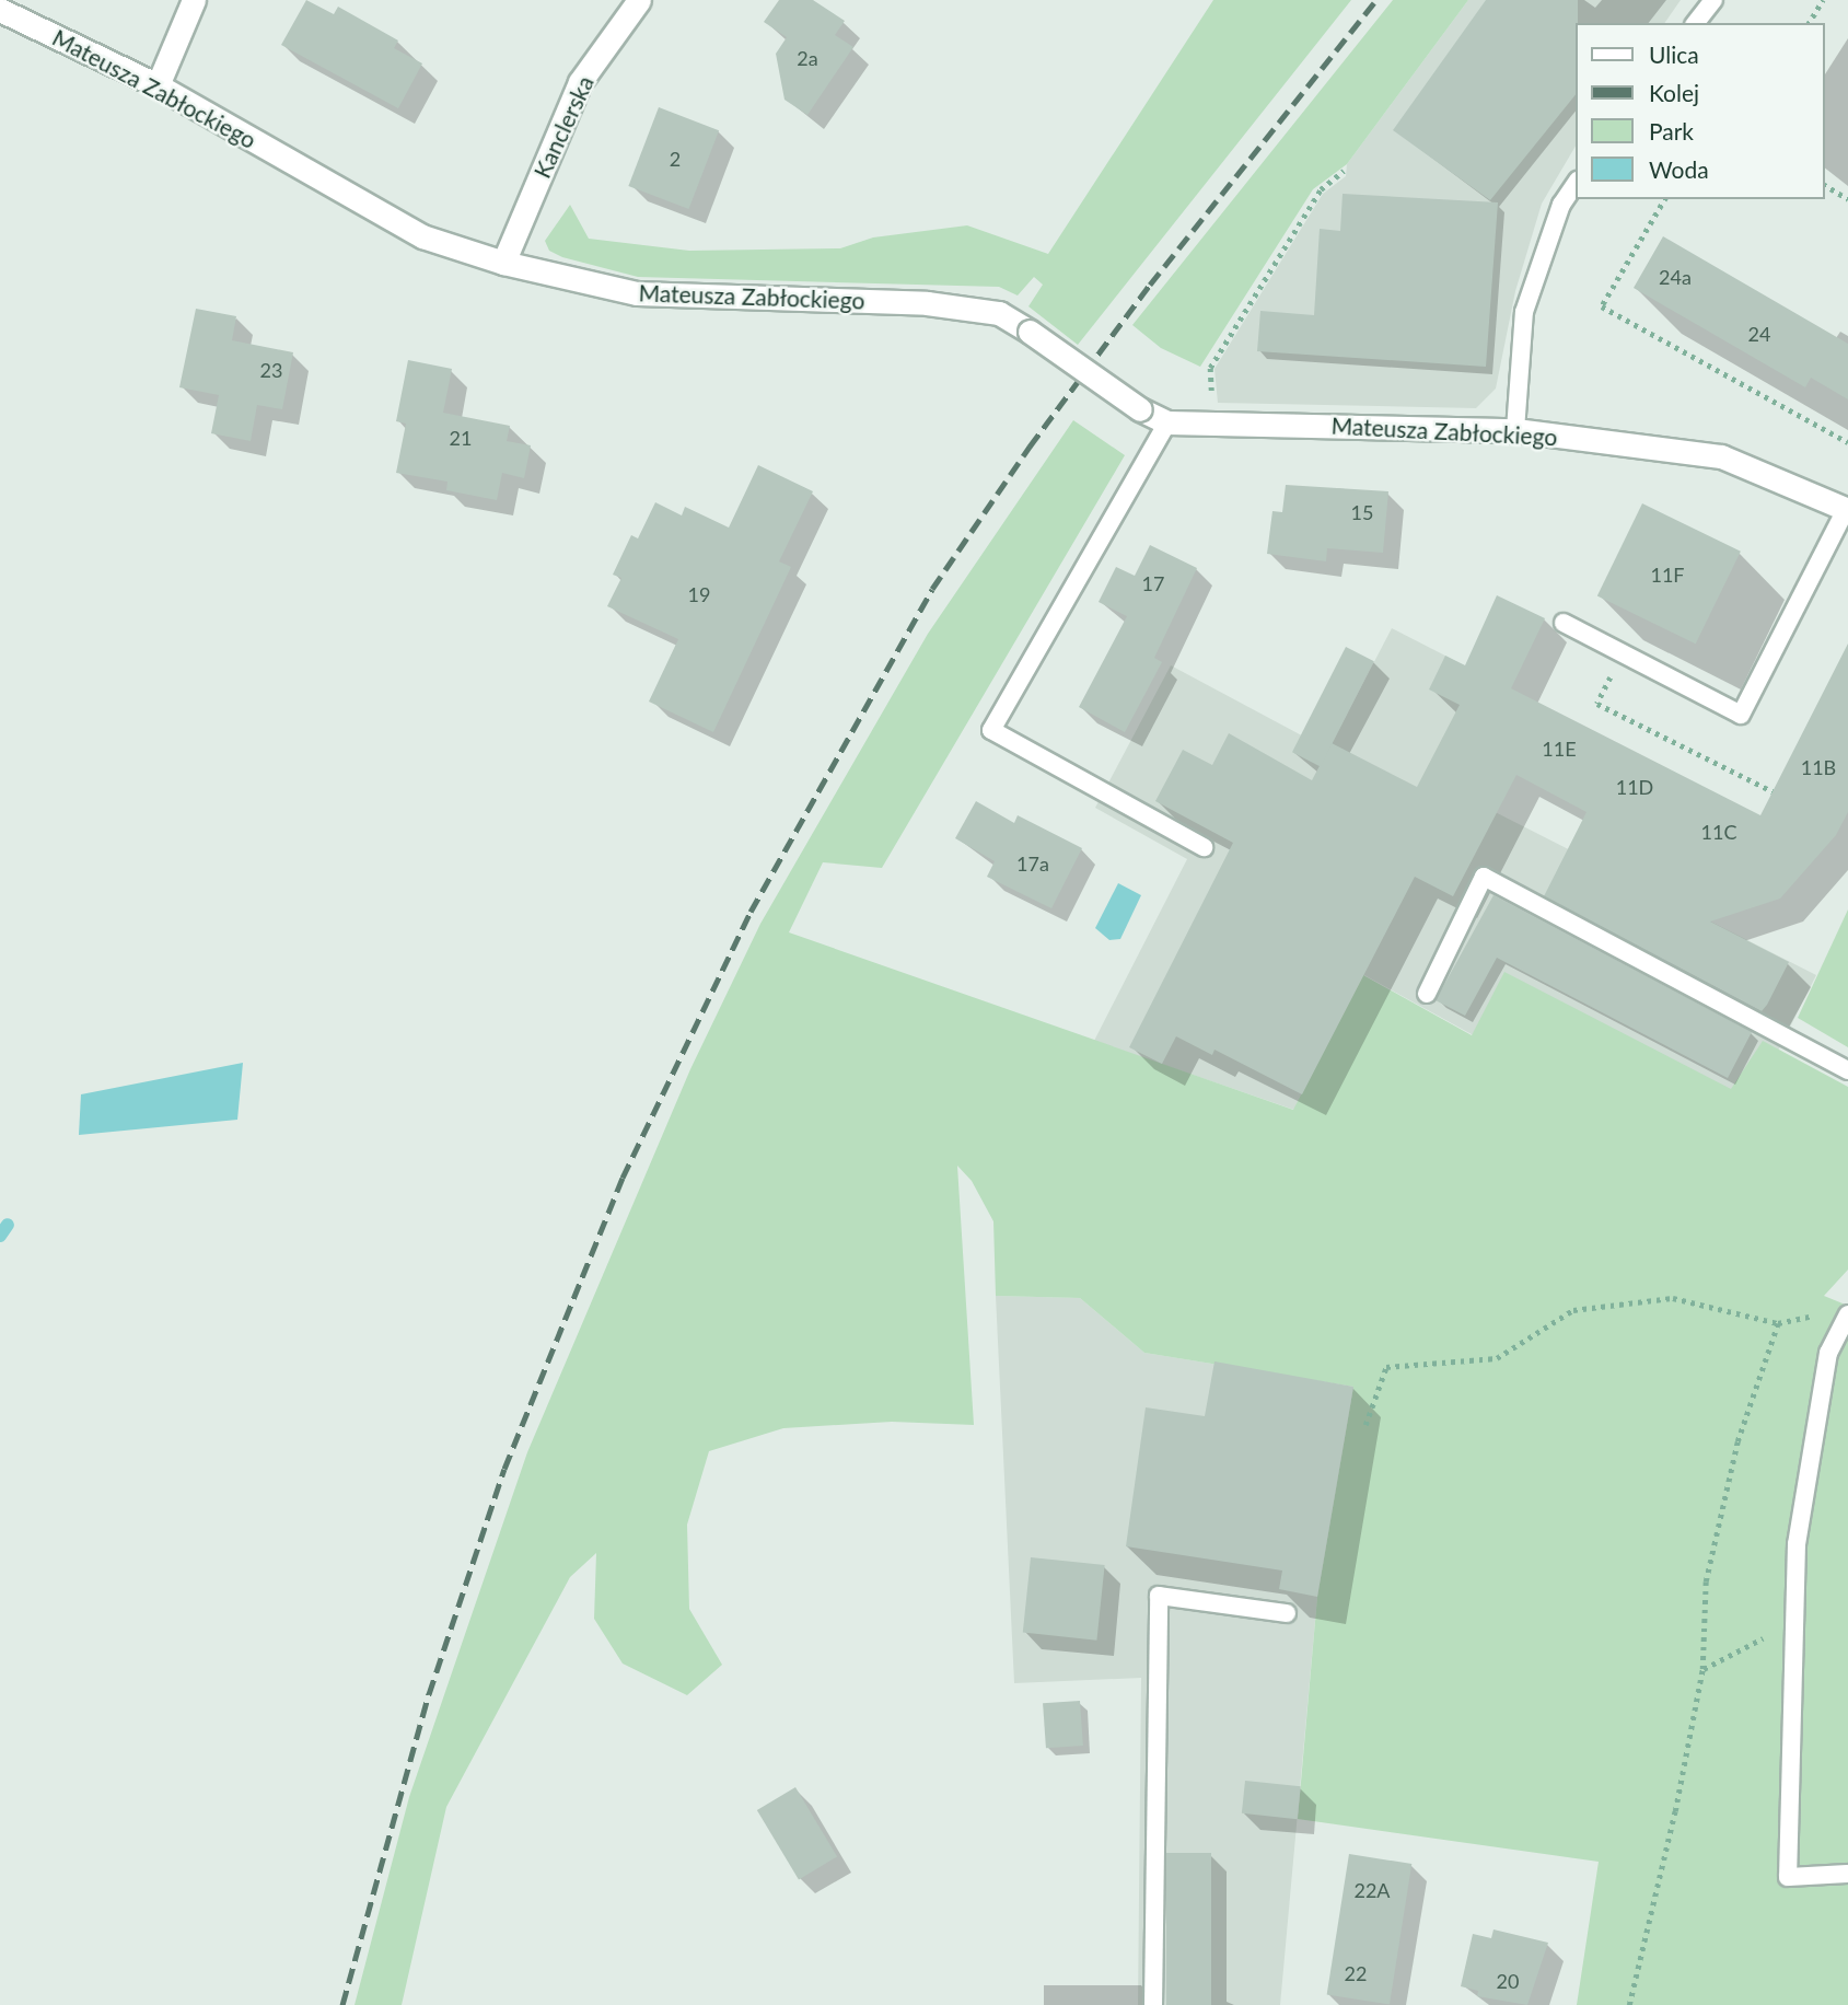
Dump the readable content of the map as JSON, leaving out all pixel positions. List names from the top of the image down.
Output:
{
  "streets": {
    "street": ["Mateusza Zabłockiego", "Kanclerska"]
  },
  "crossings": [
    ["Mateusza Zabłockiego", "Kanclerska"]
  ],
  "house_numbers": [
    "2a",
    "2",
    "24a",
    "24",
    "23",
    "21",
    "15",
    "11F",
    "17",
    "19",
    "11E",
    "11B",
    "11D",
    "11C",
    "17a",
    "22A",
    "22",
    "20"
  ],
  "legend": [
    "Ulica",
    "Kolej",
    "Park",
    "Woda"
  ]
}
